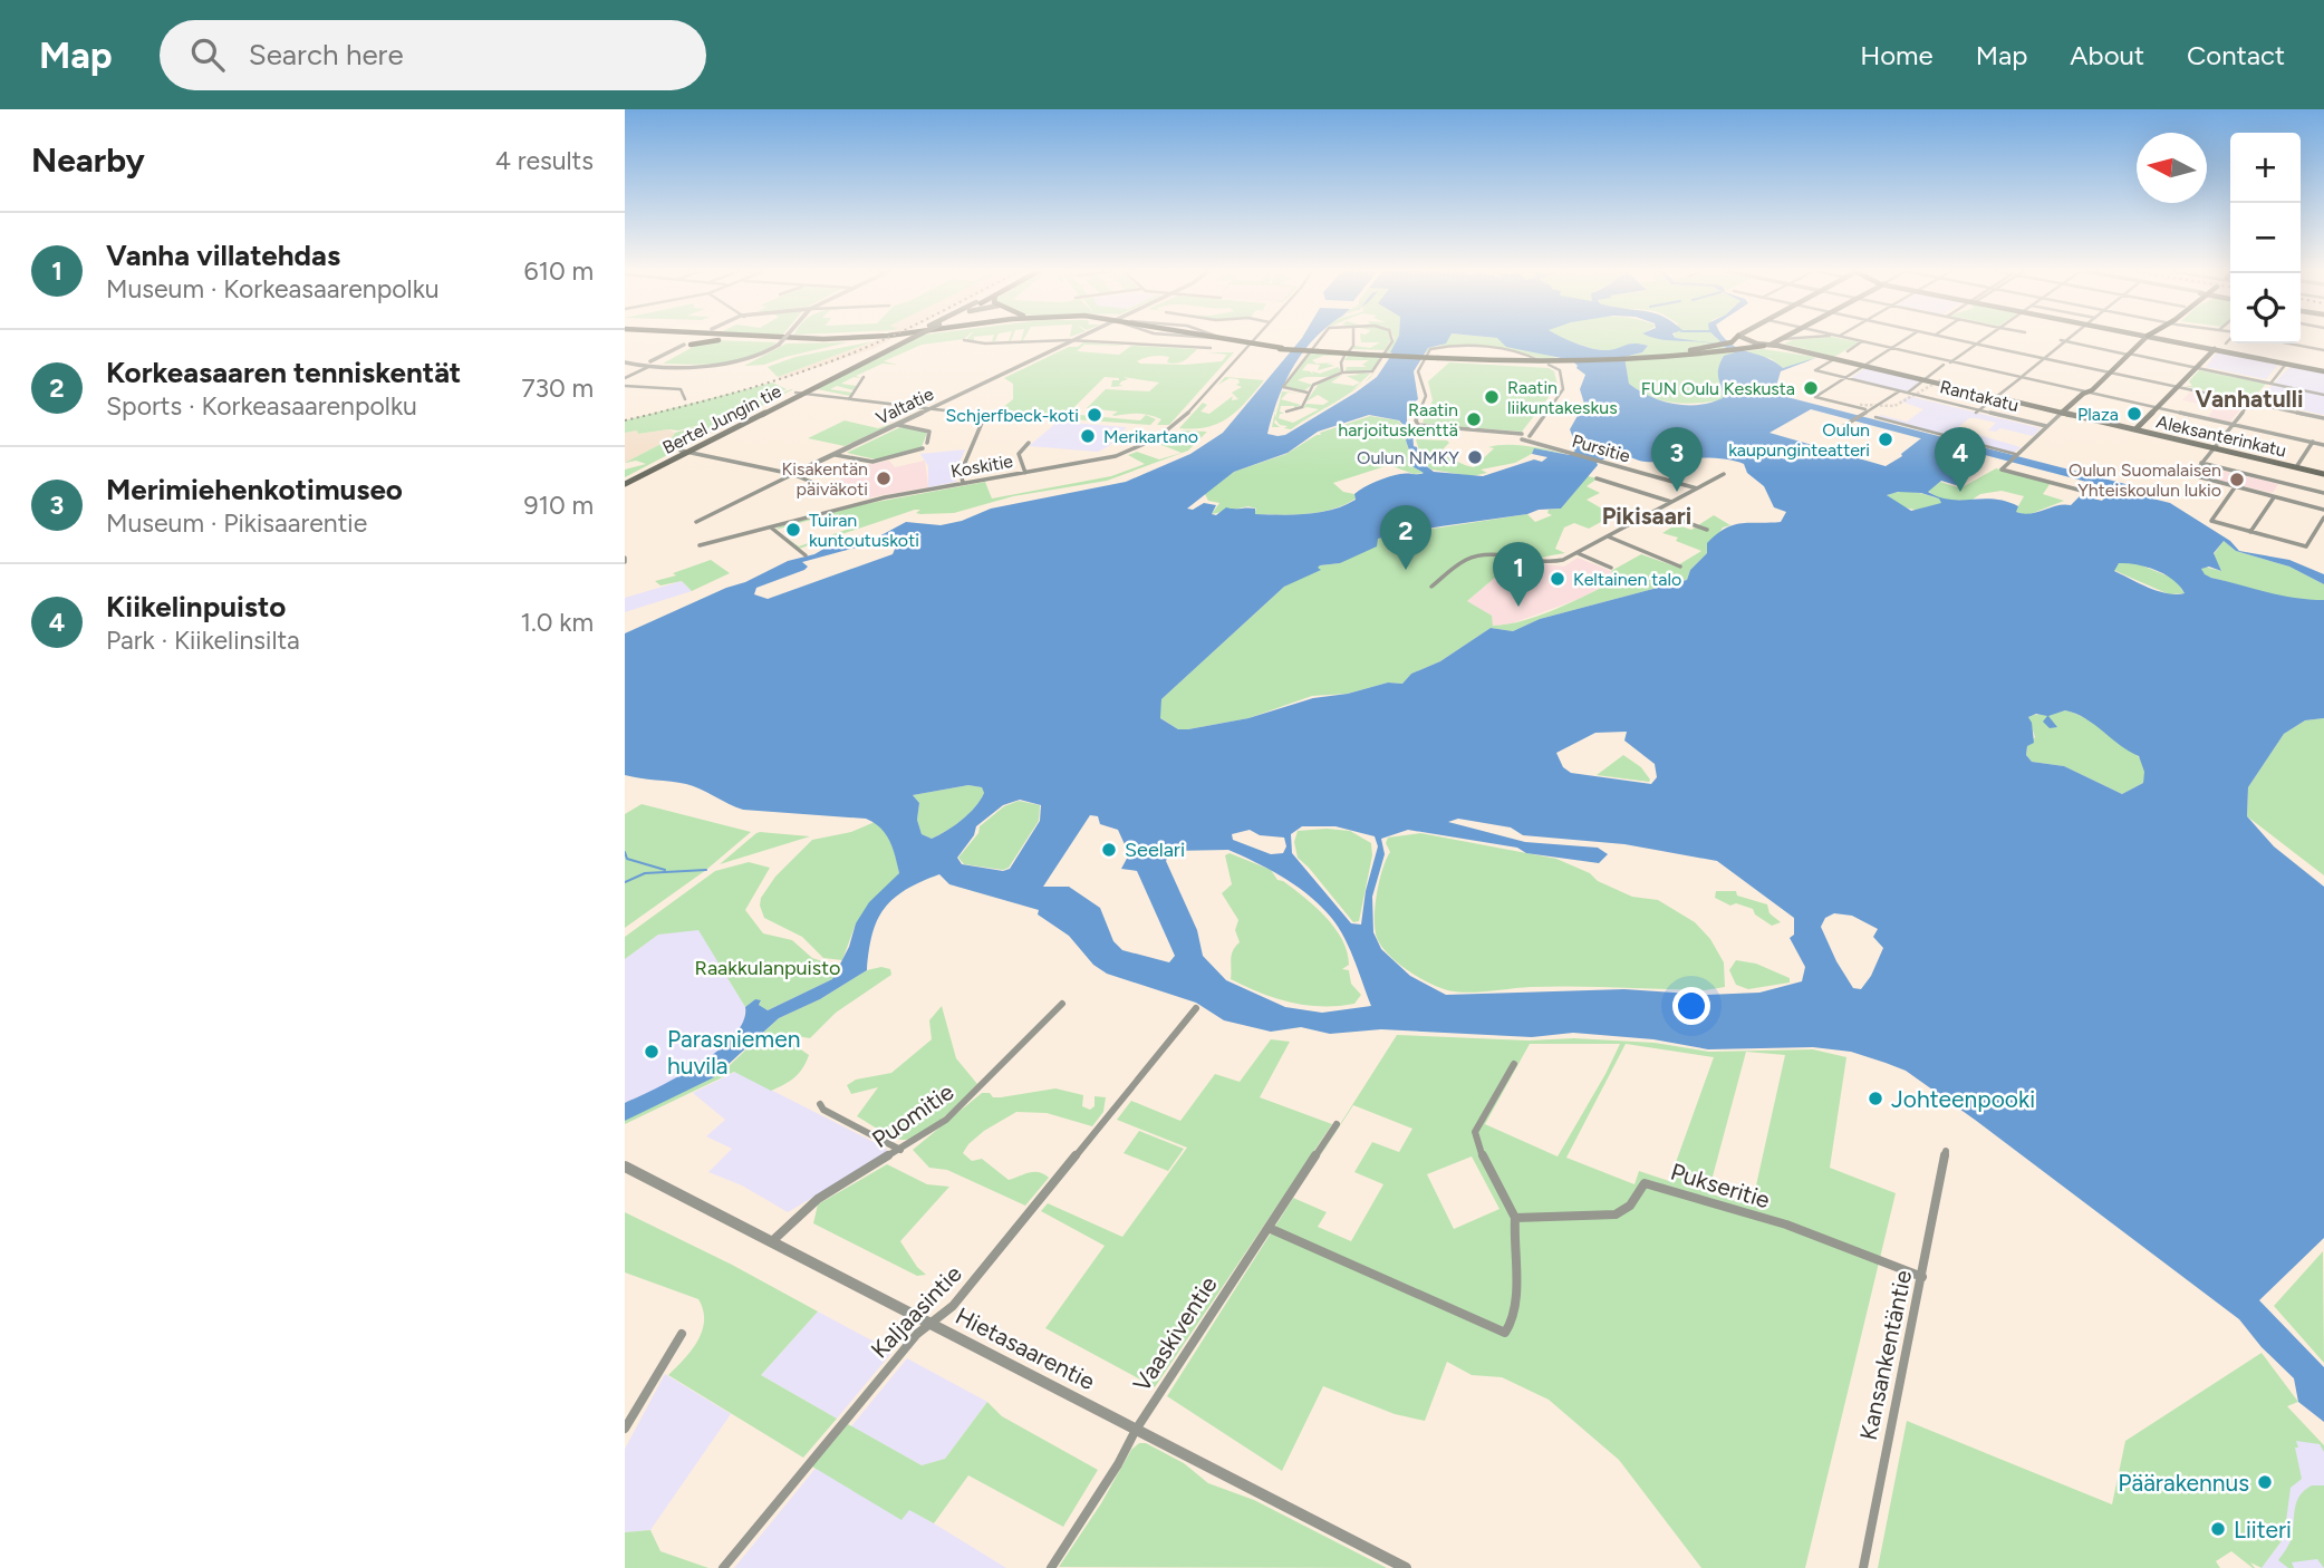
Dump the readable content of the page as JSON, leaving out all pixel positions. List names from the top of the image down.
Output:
{
  "streets": {
    "main road": ["Bertel Jungin tie", "Aleksanterinkatu"],
    "street": [
      "Rantakatu",
      "Valtatie",
      "Pursitie",
      "Koskitie",
      "Puomitie",
      "Pukseritie",
      "Kaljaasintie",
      "Vaaskiventie",
      "Hietasaarentie",
      "Kansankentäntie"
    ]
  },
  "crossings": [
    ["Rantakatu", "Aleksanterinkatu"],
    ["Puomitie", "Hietasaarentie"],
    ["Pukseritie", "Kansankentäntie"],
    ["Kaljaasintie", "Hietasaarentie"],
    ["Vaaskiventie", "Hietasaarentie"]
  ],
  "districts": ["Vanhatulli", "Pikisaari"],
  "parks": ["Raakkulanpuisto"],
  "places": [
    "FUN Oulu Keskusta",
    "Raatin liikuntakeskus",
    "Plaza",
    "Schjerfbeck-koti",
    "Raatin harjoituskenttä",
    "Merikartano",
    "Oulun kaupunginteatteri",
    "Oulun NMKY",
    "Kisakentän päiväkoti",
    "Oulun Suomalaisen Yhteiskoulun lukio",
    "Tuiran kuntoutuskoti",
    "Keltainen talo",
    "Seelari",
    "Parasniemen huvila",
    "Johteenpooki",
    "Päärakennus",
    "Liiteri"
  ],
  "north": "left",
  "page": {
    "header": "Map",
    "search": "Search here",
    "nav": [
      "Home",
      "Map",
      "About",
      "Contact"
    ],
    "heading": ["Nearby", "4 results"],
    "map_buttons": ["+", "−"],
    "list": [
      {
        "mark": "1",
        "name": "Vanha villatehdas",
        "note": "Museum · Korkeasaarenpolku",
        "value": "610 m"
      },
      {
        "mark": "2",
        "name": "Korkeasaaren tenniskentät",
        "note": "Sports · Korkeasaarenpolku",
        "value": "730 m"
      },
      {
        "mark": "3",
        "name": "Merimiehenkotimuseo",
        "note": "Museum · Pikisaarentie",
        "value": "910 m"
      },
      {
        "mark": "4",
        "name": "Kiikelinpuisto",
        "note": "Park · Kiikelinsilta",
        "value": "1.0 km"
      }
    ],
    "pins": [
      "3",
      "4",
      "2",
      "1"
    ]
  }
}
